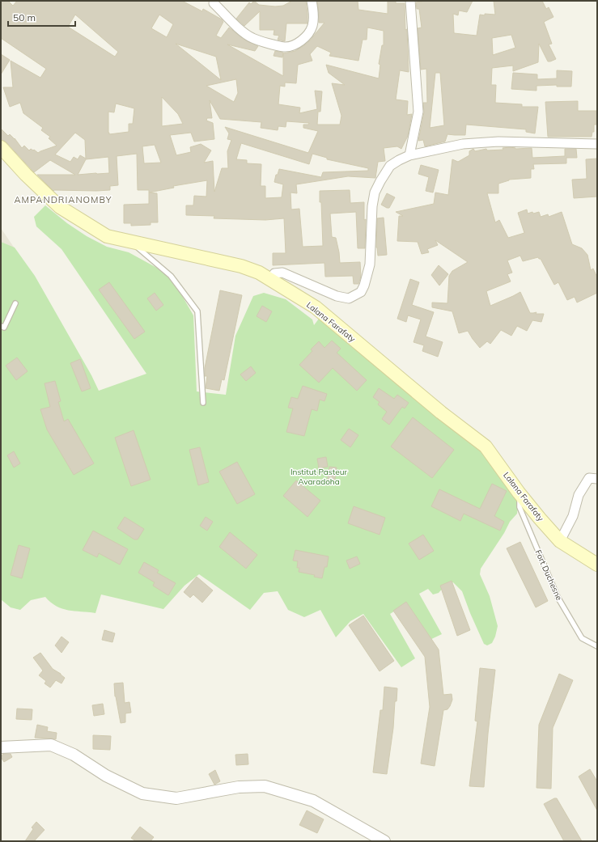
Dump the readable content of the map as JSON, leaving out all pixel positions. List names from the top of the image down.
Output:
{
  "streets": {
    "main road": ["Lalana Farafaty"],
    "lane": ["Fort Duchesne"]
  },
  "crossings": [
    ["Lalana Farafaty", "Fort Duchesne"]
  ],
  "districts": ["AMPANDRIANOMBY"],
  "parks": ["Institut Pasteur Avaradoha"],
  "scale_bar": "50 m"
}
